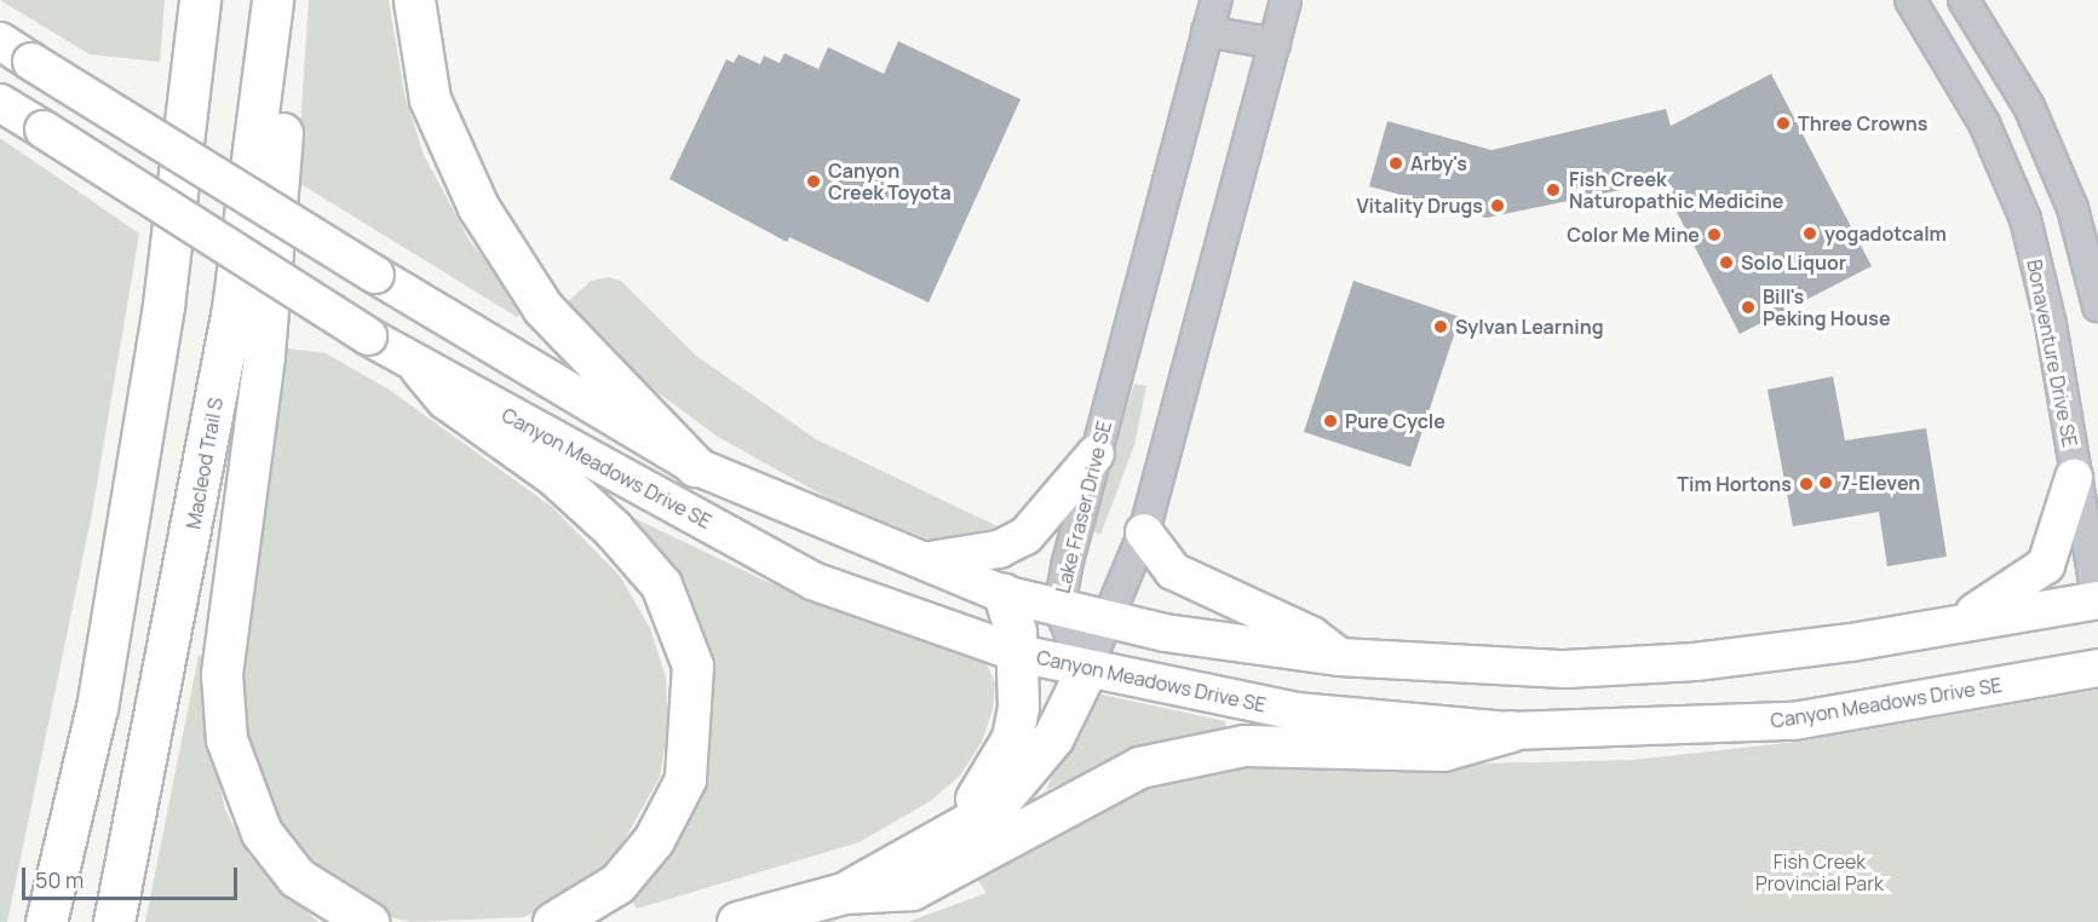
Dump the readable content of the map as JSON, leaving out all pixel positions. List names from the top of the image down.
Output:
{
  "streets": {
    "highway": ["Macleod Trail S"],
    "main road": ["Canyon Meadows Drive SE"],
    "street": ["Bonaventure Drive SE", "Lake Fraser Drive SE"]
  },
  "crossings": [
    ["Canyon Meadows Drive SE", "Lake Fraser Drive SE"]
  ],
  "parks": ["Fish Creek Provincial Park"],
  "places": [
    "Three Crowns",
    "Arby's",
    "Canyon Creek Toyota",
    "Fish Creek Naturopathic Medicine",
    "Vitality Drugs",
    "yogadotcalm",
    "Color Me Mine",
    "Solo Liquor",
    "Bill's Peking House",
    "Sylvan Learning",
    "Pure Cycle",
    "7-Eleven",
    "Tim Hortons"
  ],
  "scale_bar": "50 m"
}
